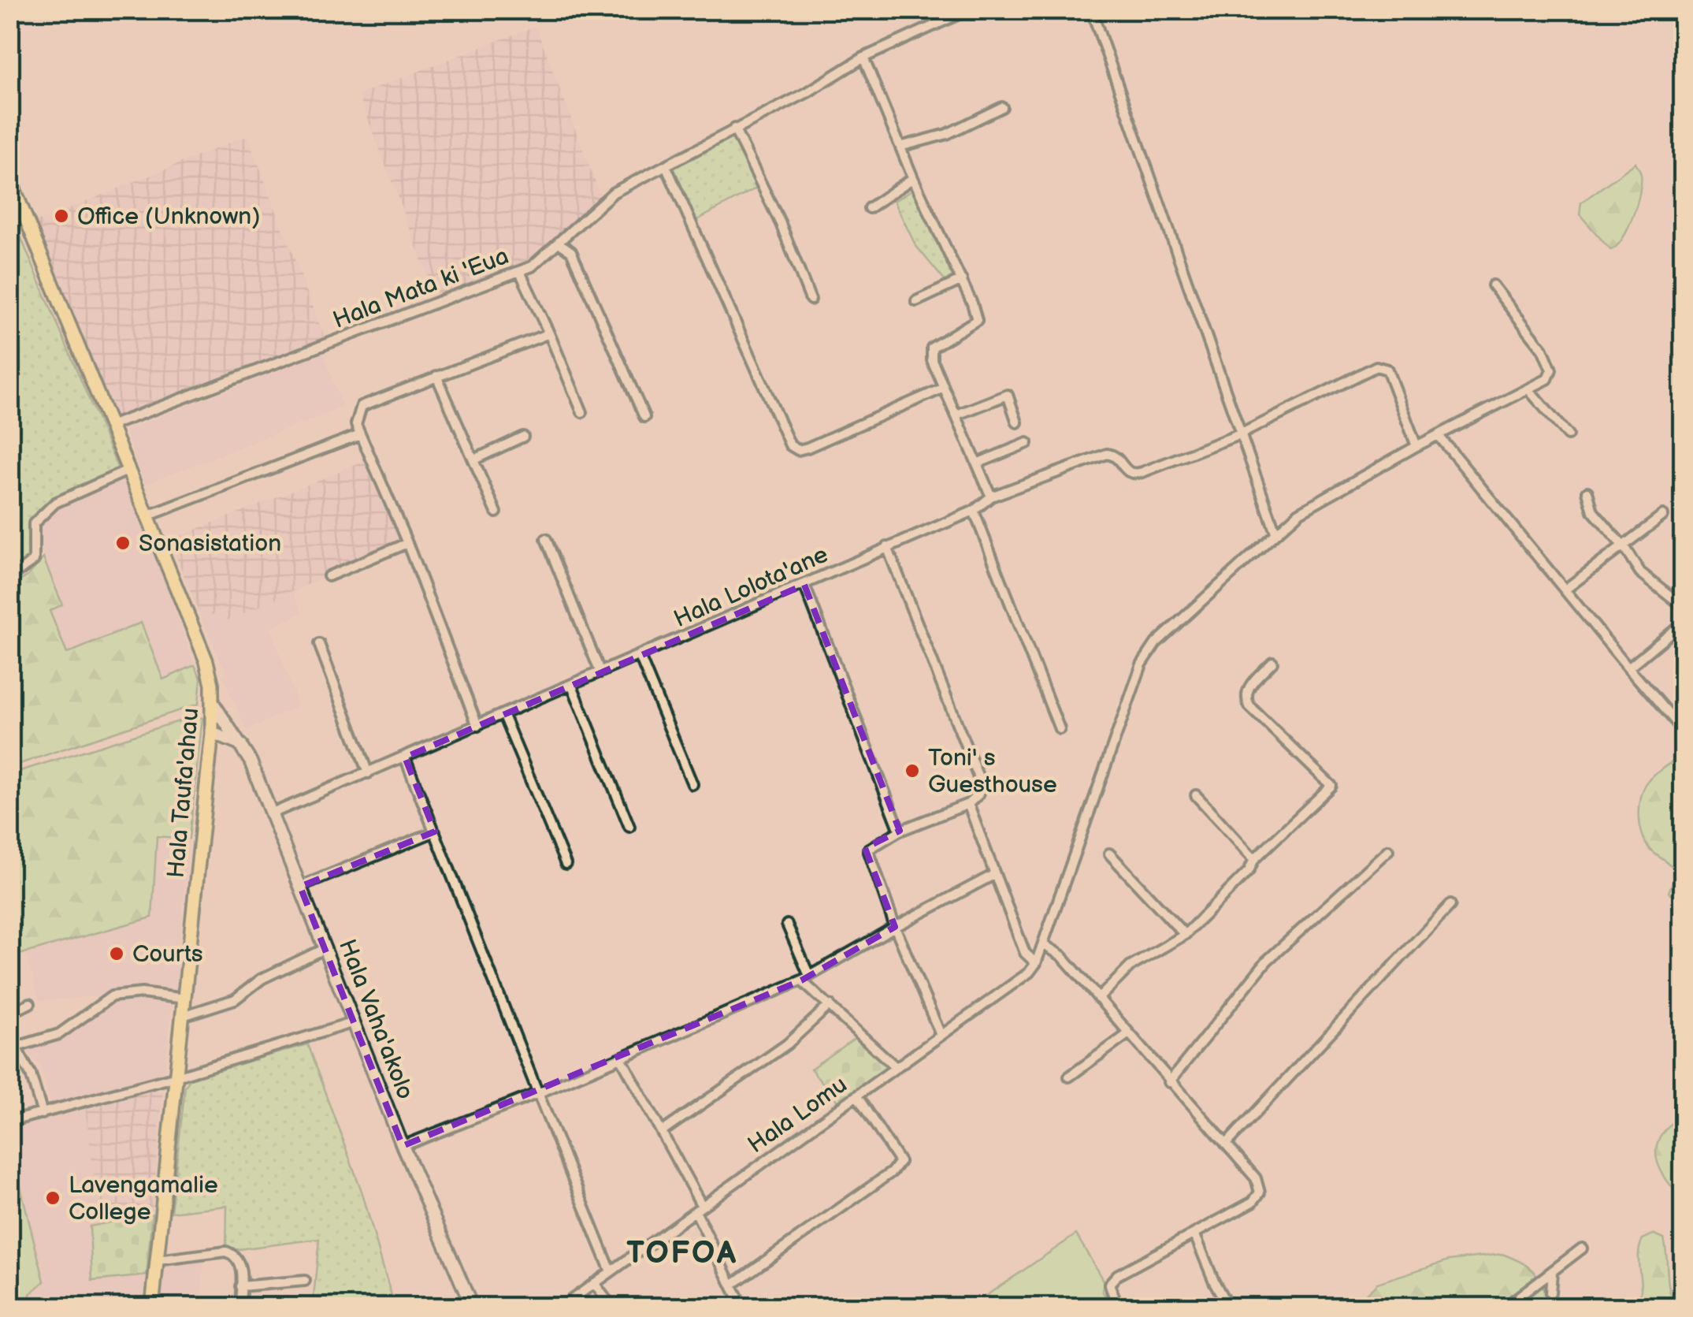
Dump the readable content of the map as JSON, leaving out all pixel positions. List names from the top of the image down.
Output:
{
  "streets": {
    "main road": ["Hala Taufa'ahau", "Hala Vaha'akolo"],
    "street": ["Hala Mata ki 'Eua", "Hala Lolota'ane", "Hala Lomu"]
  },
  "crossings": [
    ["Hala Mata ki 'Eua", "Hala Taufa'ahau"],
    ["Hala Lolota'ane", "Hala Vaha'akolo"],
    ["Hala Taufa'ahau", "Hala Vaha'akolo"]
  ],
  "districts": ["TOFOA"],
  "places": [
    "Office (Unknown)",
    "Sonasistation",
    "Toni' s Guesthouse",
    "Courts",
    "Lavengamalie College"
  ]
}
